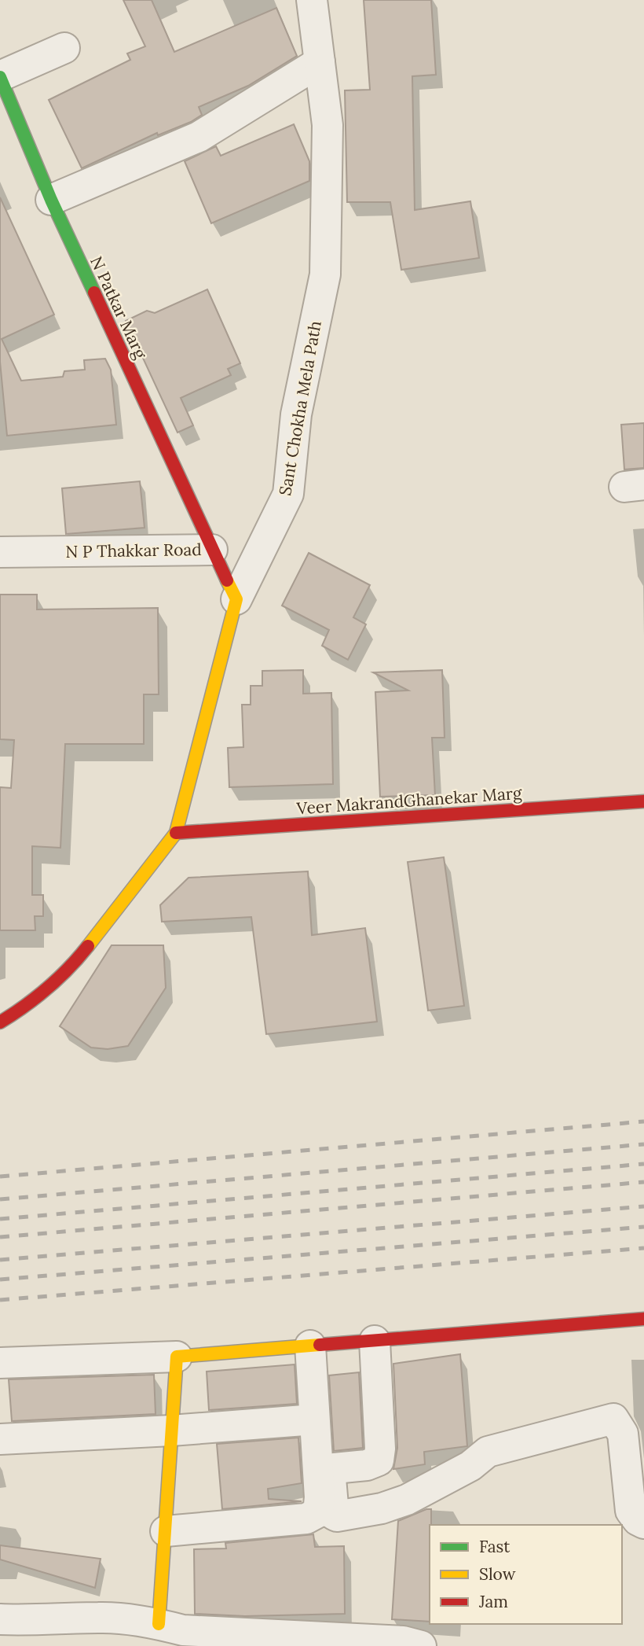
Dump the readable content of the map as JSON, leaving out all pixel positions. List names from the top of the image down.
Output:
{
  "streets": {
    "street": [
      "N Patkar Marg",
      "Sant Chokha Mela Path",
      "N P Thakkar Road",
      "Veer MakrandGhanekar Marg"
    ]
  },
  "crossings": [
    ["N Patkar Marg", "N P Thakkar Road"],
    ["Sant Chokha Mela Path", "N P Thakkar Road"],
    ["Sant Chokha Mela Path", "Veer MakrandGhanekar Marg"]
  ],
  "legend": ["Fast", "Slow", "Jam"]
}
